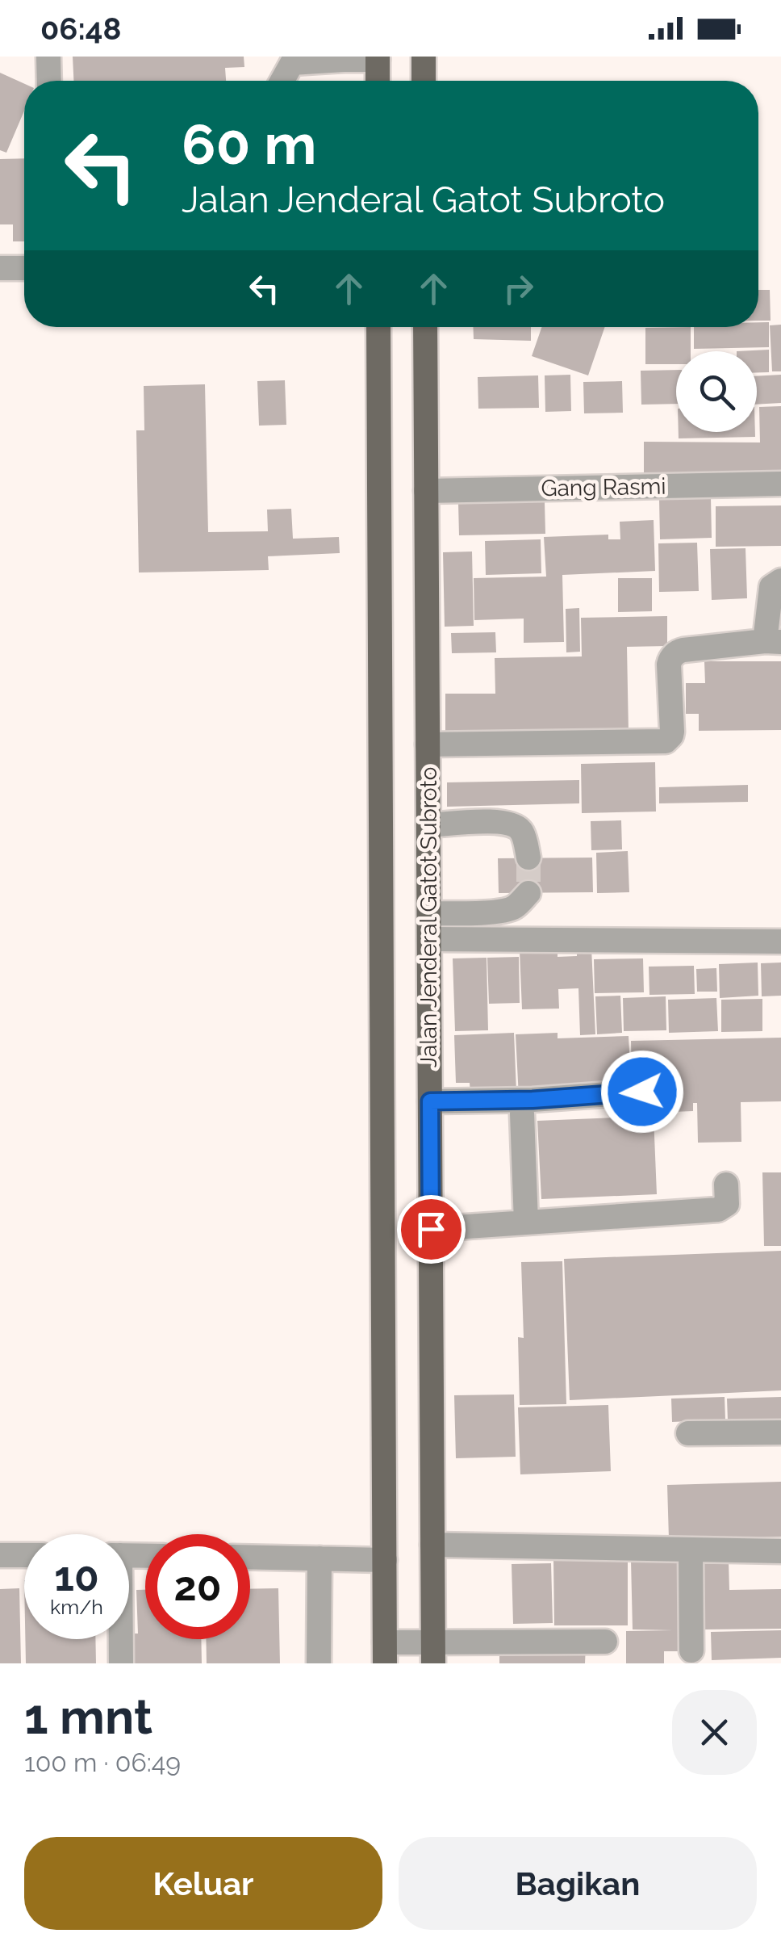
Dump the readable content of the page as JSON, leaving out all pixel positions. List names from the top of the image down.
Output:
{
  "streets": {
    "main road": ["Jalan Jenderal Gatot Subroto"],
    "street": ["Gang Rasmi"]
  },
  "crossings": [
    ["Gang Rasmi", "Jalan Jenderal Gatot Subroto"]
  ],
  "page": {
    "status": "06:48",
    "turn": ["60 m", "Jalan Jenderal Gatot Subroto"],
    "speed": "10 km/h",
    "limit": "20",
    "heading": ["1 mnt", "100 m · 06:49"],
    "buttons": ["Keluar", "Bagikan"]
  }
}
